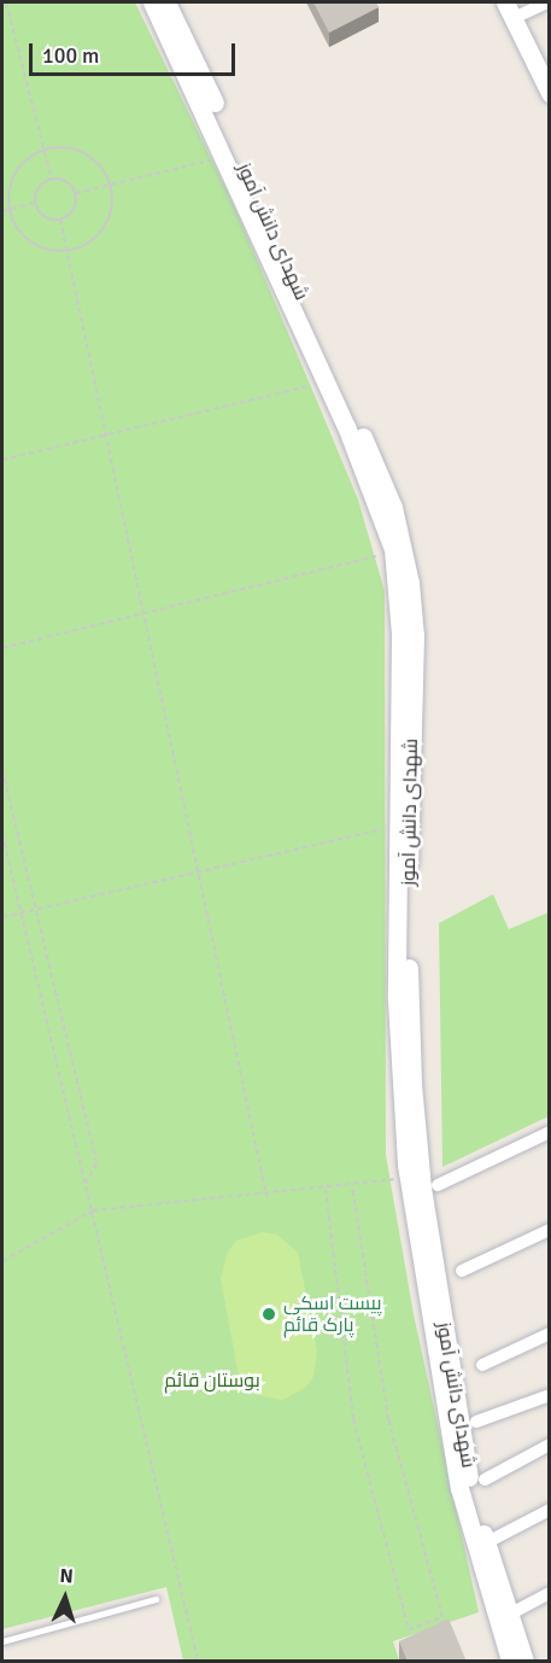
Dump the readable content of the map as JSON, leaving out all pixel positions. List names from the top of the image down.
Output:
{
  "streets": {
    "main road": ["شهدای دانش آموز"]
  },
  "parks": ["بوستان قائم"],
  "places": ["پیست اسکی پارک قائم"],
  "scale_bar": "100 m",
  "north": "top"
}
